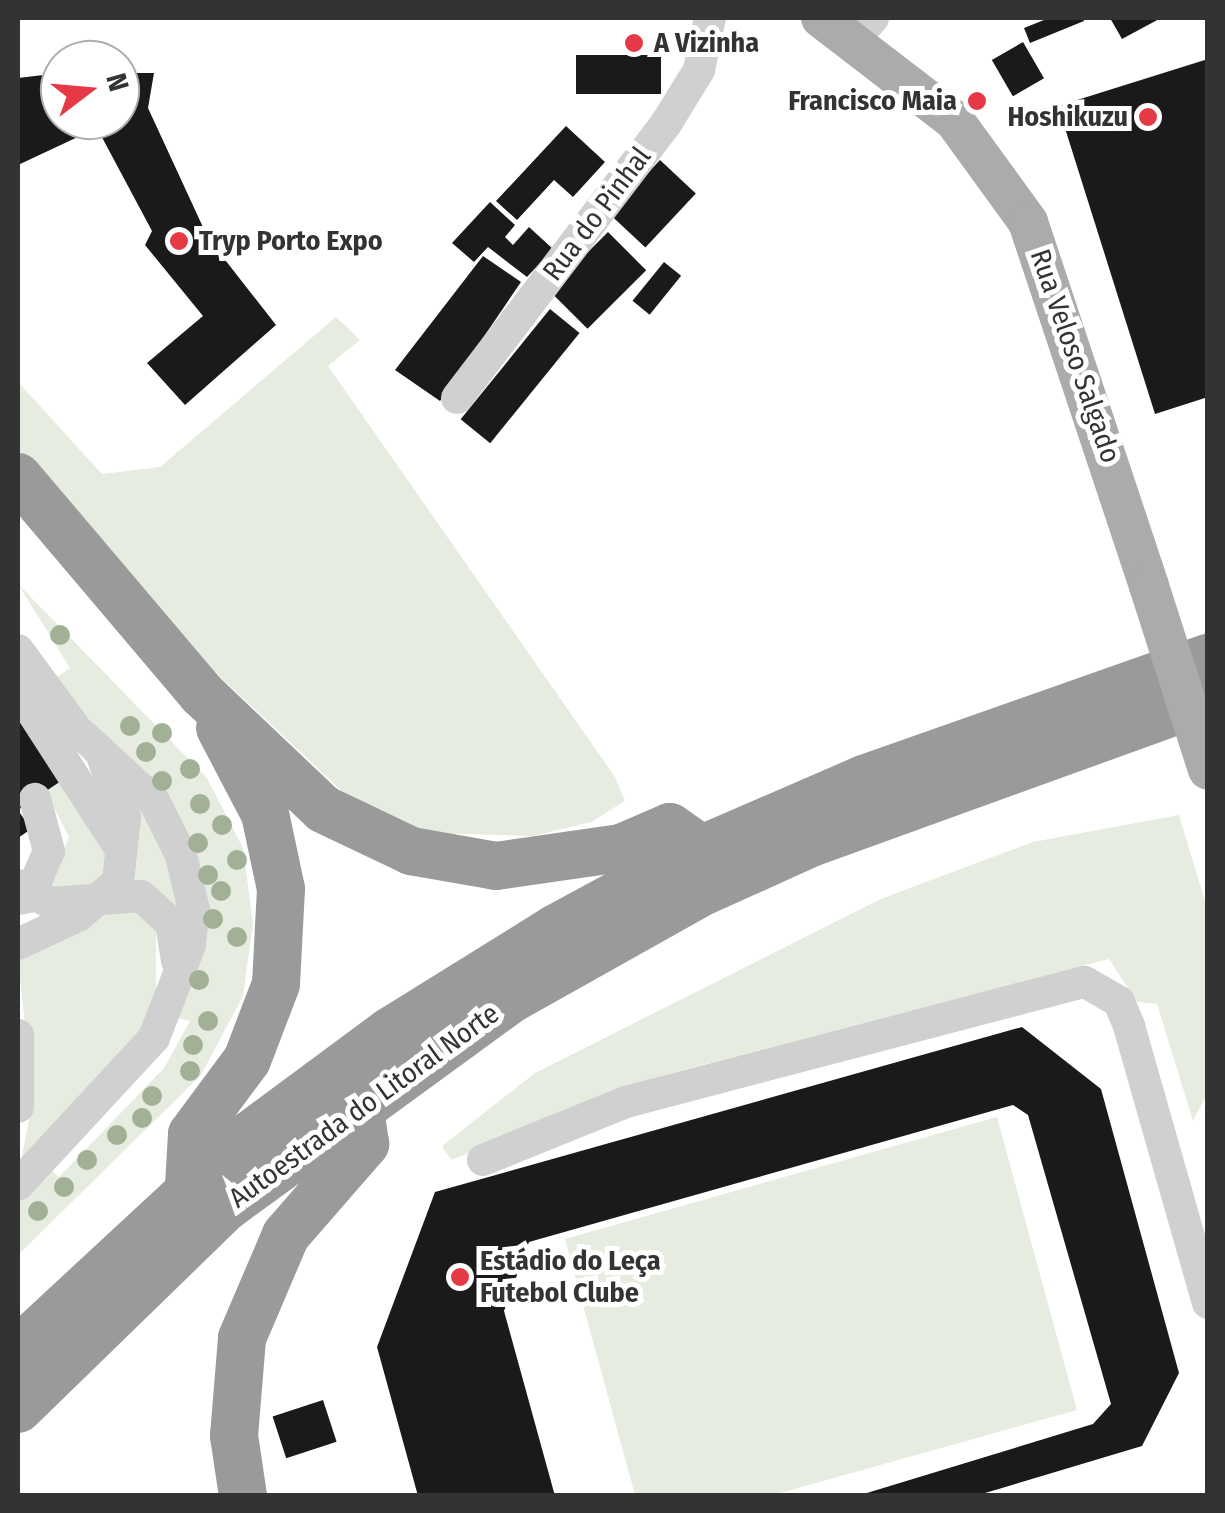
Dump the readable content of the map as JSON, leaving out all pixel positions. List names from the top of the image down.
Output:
{
  "streets": {
    "highway": ["Autoestrada do Litoral Norte"],
    "main road": ["Rua Veloso Salgado"],
    "street": ["Rua do Pinhal"]
  },
  "places": [
    "A Vizinha",
    "Francisco Maia",
    "Hoshikuzu",
    "Tryp Porto Expo",
    "Estádio do Leça Futebol Clube"
  ],
  "north": "right"
}
